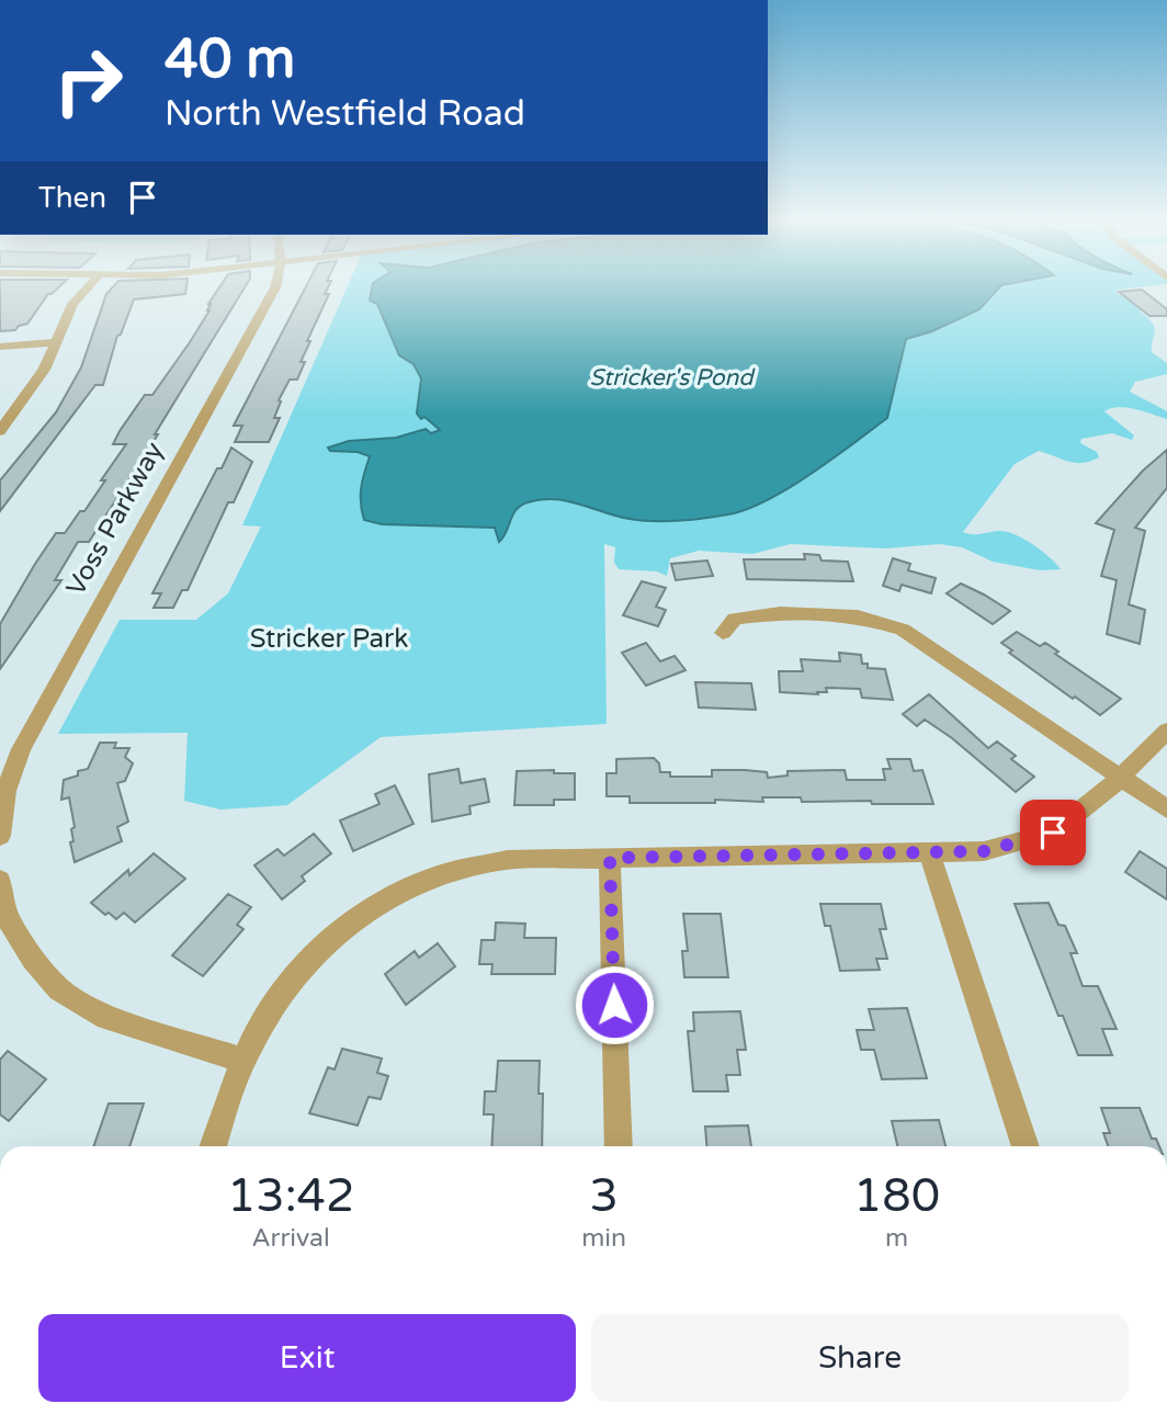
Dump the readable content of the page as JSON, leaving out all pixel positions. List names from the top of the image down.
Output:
{
  "streets": {
    "street": ["Voss Parkway"]
  },
  "water": ["Stricker's Pond"],
  "parks": ["Stricker Park"],
  "page": {
    "turn": ["40 m", "North Westfield Road"],
    "then": "Then",
    "eta": [
      "13:42",
      "Arrival",
      "3",
      "min",
      "180",
      "m"
    ],
    "buttons": ["Exit", "Share"]
  }
}
